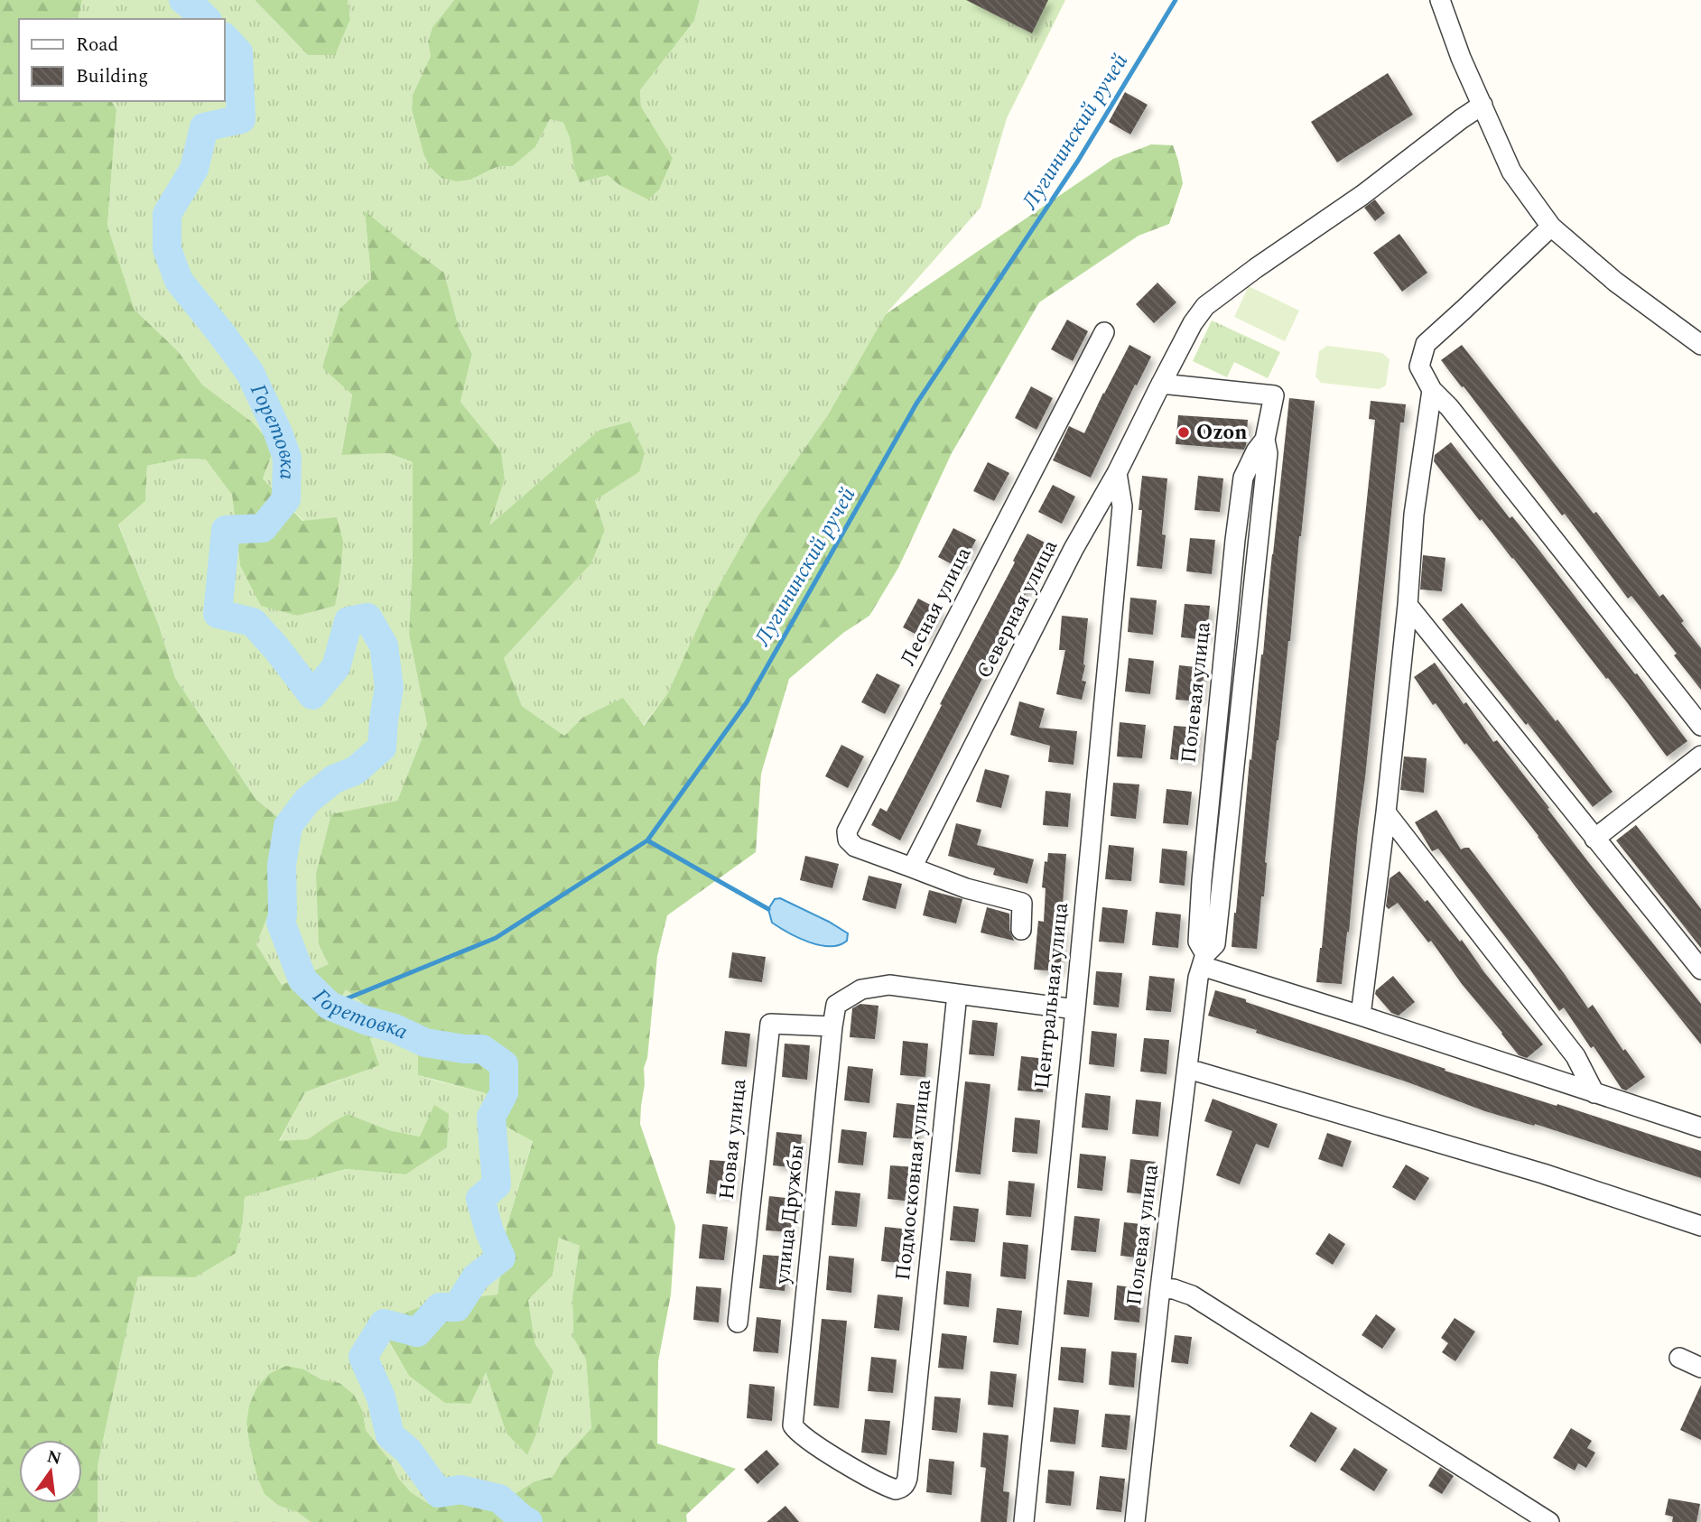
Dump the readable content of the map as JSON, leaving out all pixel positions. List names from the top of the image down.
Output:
{
  "streets": {
    "street": [
      "Лесная улица",
      "Северная улица",
      "Полевая улица",
      "Центральная улица",
      "Новая улица",
      "Подмосковная улица",
      "улица Дружбы"
    ]
  },
  "crossings": [
    ["Лесная улица", "Северная улица"],
    ["Северная улица", "Полевая улица"],
    ["Северная улица", "Центральная улица"],
    ["Новая улица", "улица Дружбы"],
    ["Подмосковная улица", "улица Дружбы"]
  ],
  "water": ["Лугининский ручей", "Горетовка"],
  "places": ["Ozon"],
  "legend": ["Road", "Building"],
  "north": "top"
}
